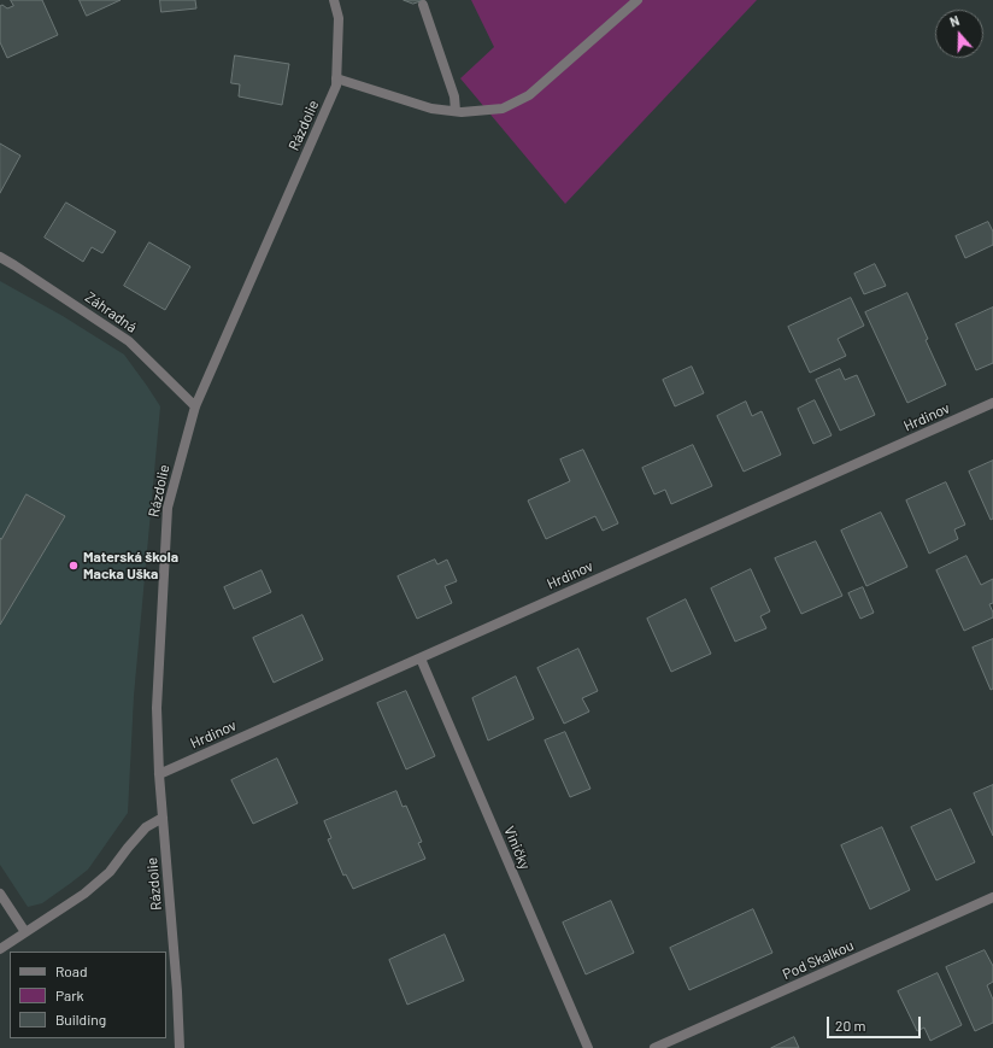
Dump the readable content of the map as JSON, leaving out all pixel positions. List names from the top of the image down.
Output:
{
  "streets": {
    "street": [
      "Rázdolie",
      "Záhradná",
      "Hrdinov",
      "Viničky",
      "Pod Skalkou"
    ]
  },
  "crossings": [
    ["Rázdolie", "Záhradná"],
    ["Rázdolie", "Hrdinov"],
    ["Hrdinov", "Viničky"]
  ],
  "places": ["Materská škola Macka Uška"],
  "legend": ["Road", "Park", "Building"],
  "scale_bar": "20 m",
  "north": "top"
}
